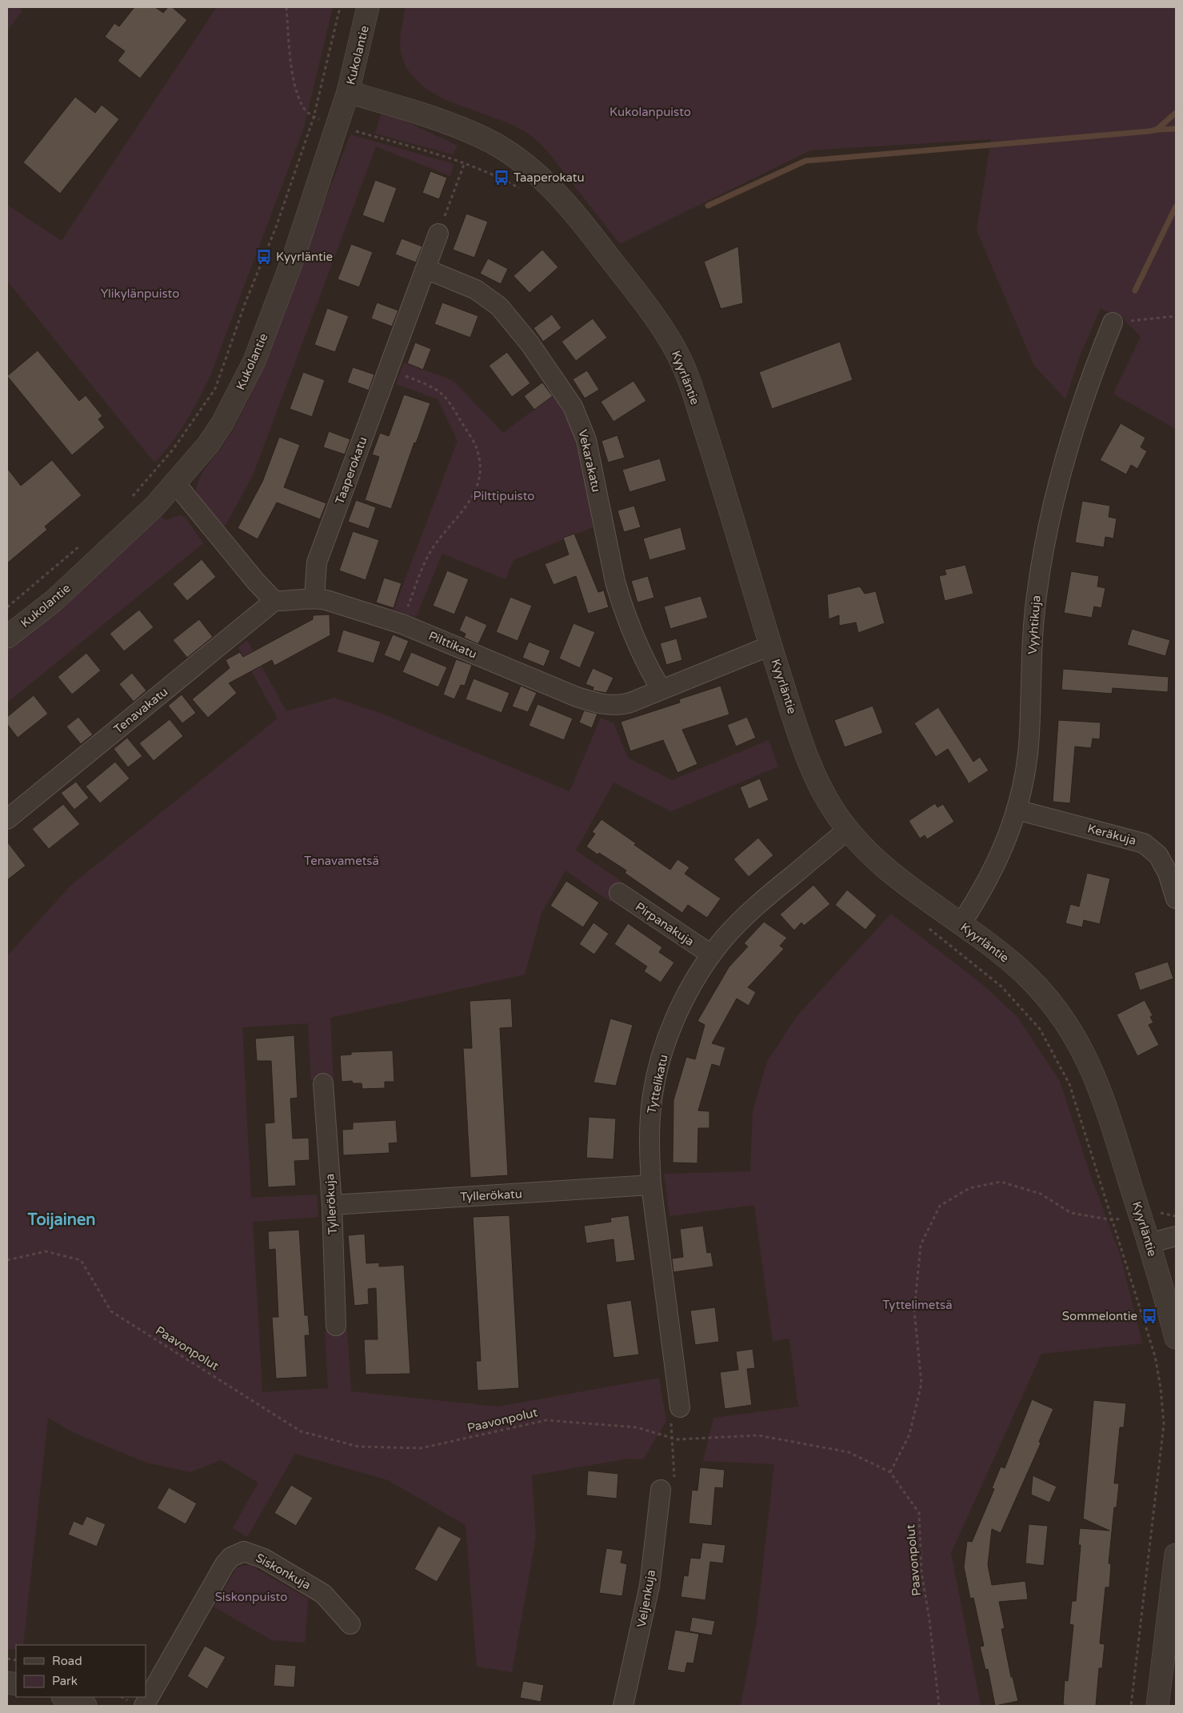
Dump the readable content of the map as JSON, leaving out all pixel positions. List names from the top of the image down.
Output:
{
  "streets": {
    "street": [
      "Kukolantie",
      "Kyyrläntie",
      "Vekarakatu",
      "Taaperokatu",
      "Vyyhtikuja",
      "Pilttikatu",
      "Tenavakatu",
      "Keräkuja",
      "Pirpanakuja",
      "Tyttelikatu",
      "Tyllerökatu",
      "Tyllerökuja",
      "Siskonkuja",
      "Veljenkuja"
    ],
    "path": ["Paavonpolut"]
  },
  "crossings": [
    ["Kukolantie", "Kyyrläntie"],
    ["Kyyrläntie", "Vyyhtikuja"],
    ["Kyyrläntie", "Pilttikatu"],
    ["Kyyrläntie", "Tyttelikatu"],
    ["Vekarakatu", "Taaperokatu"],
    ["Vekarakatu", "Pilttikatu"],
    ["Taaperokatu", "Pilttikatu"],
    ["Vyyhtikuja", "Keräkuja"],
    ["Pilttikatu", "Tenavakatu"],
    ["Pirpanakuja", "Tyttelikatu"],
    ["Tyttelikatu", "Tyllerökatu"],
    ["Tyllerökatu", "Tyllerökuja"]
  ],
  "districts": ["Toijainen"],
  "parks": [
    "Kukolanpuisto",
    "Ylikylänpuisto",
    "Pilttipuisto",
    "Tenavametsä",
    "Tyttelimetsä",
    "Siskonpuisto"
  ],
  "places": {
    "bus stop": ["Taaperokatu", "Kyyrläntie", "Sommelontie"]
  },
  "legend": ["Road", "Park"]
}
